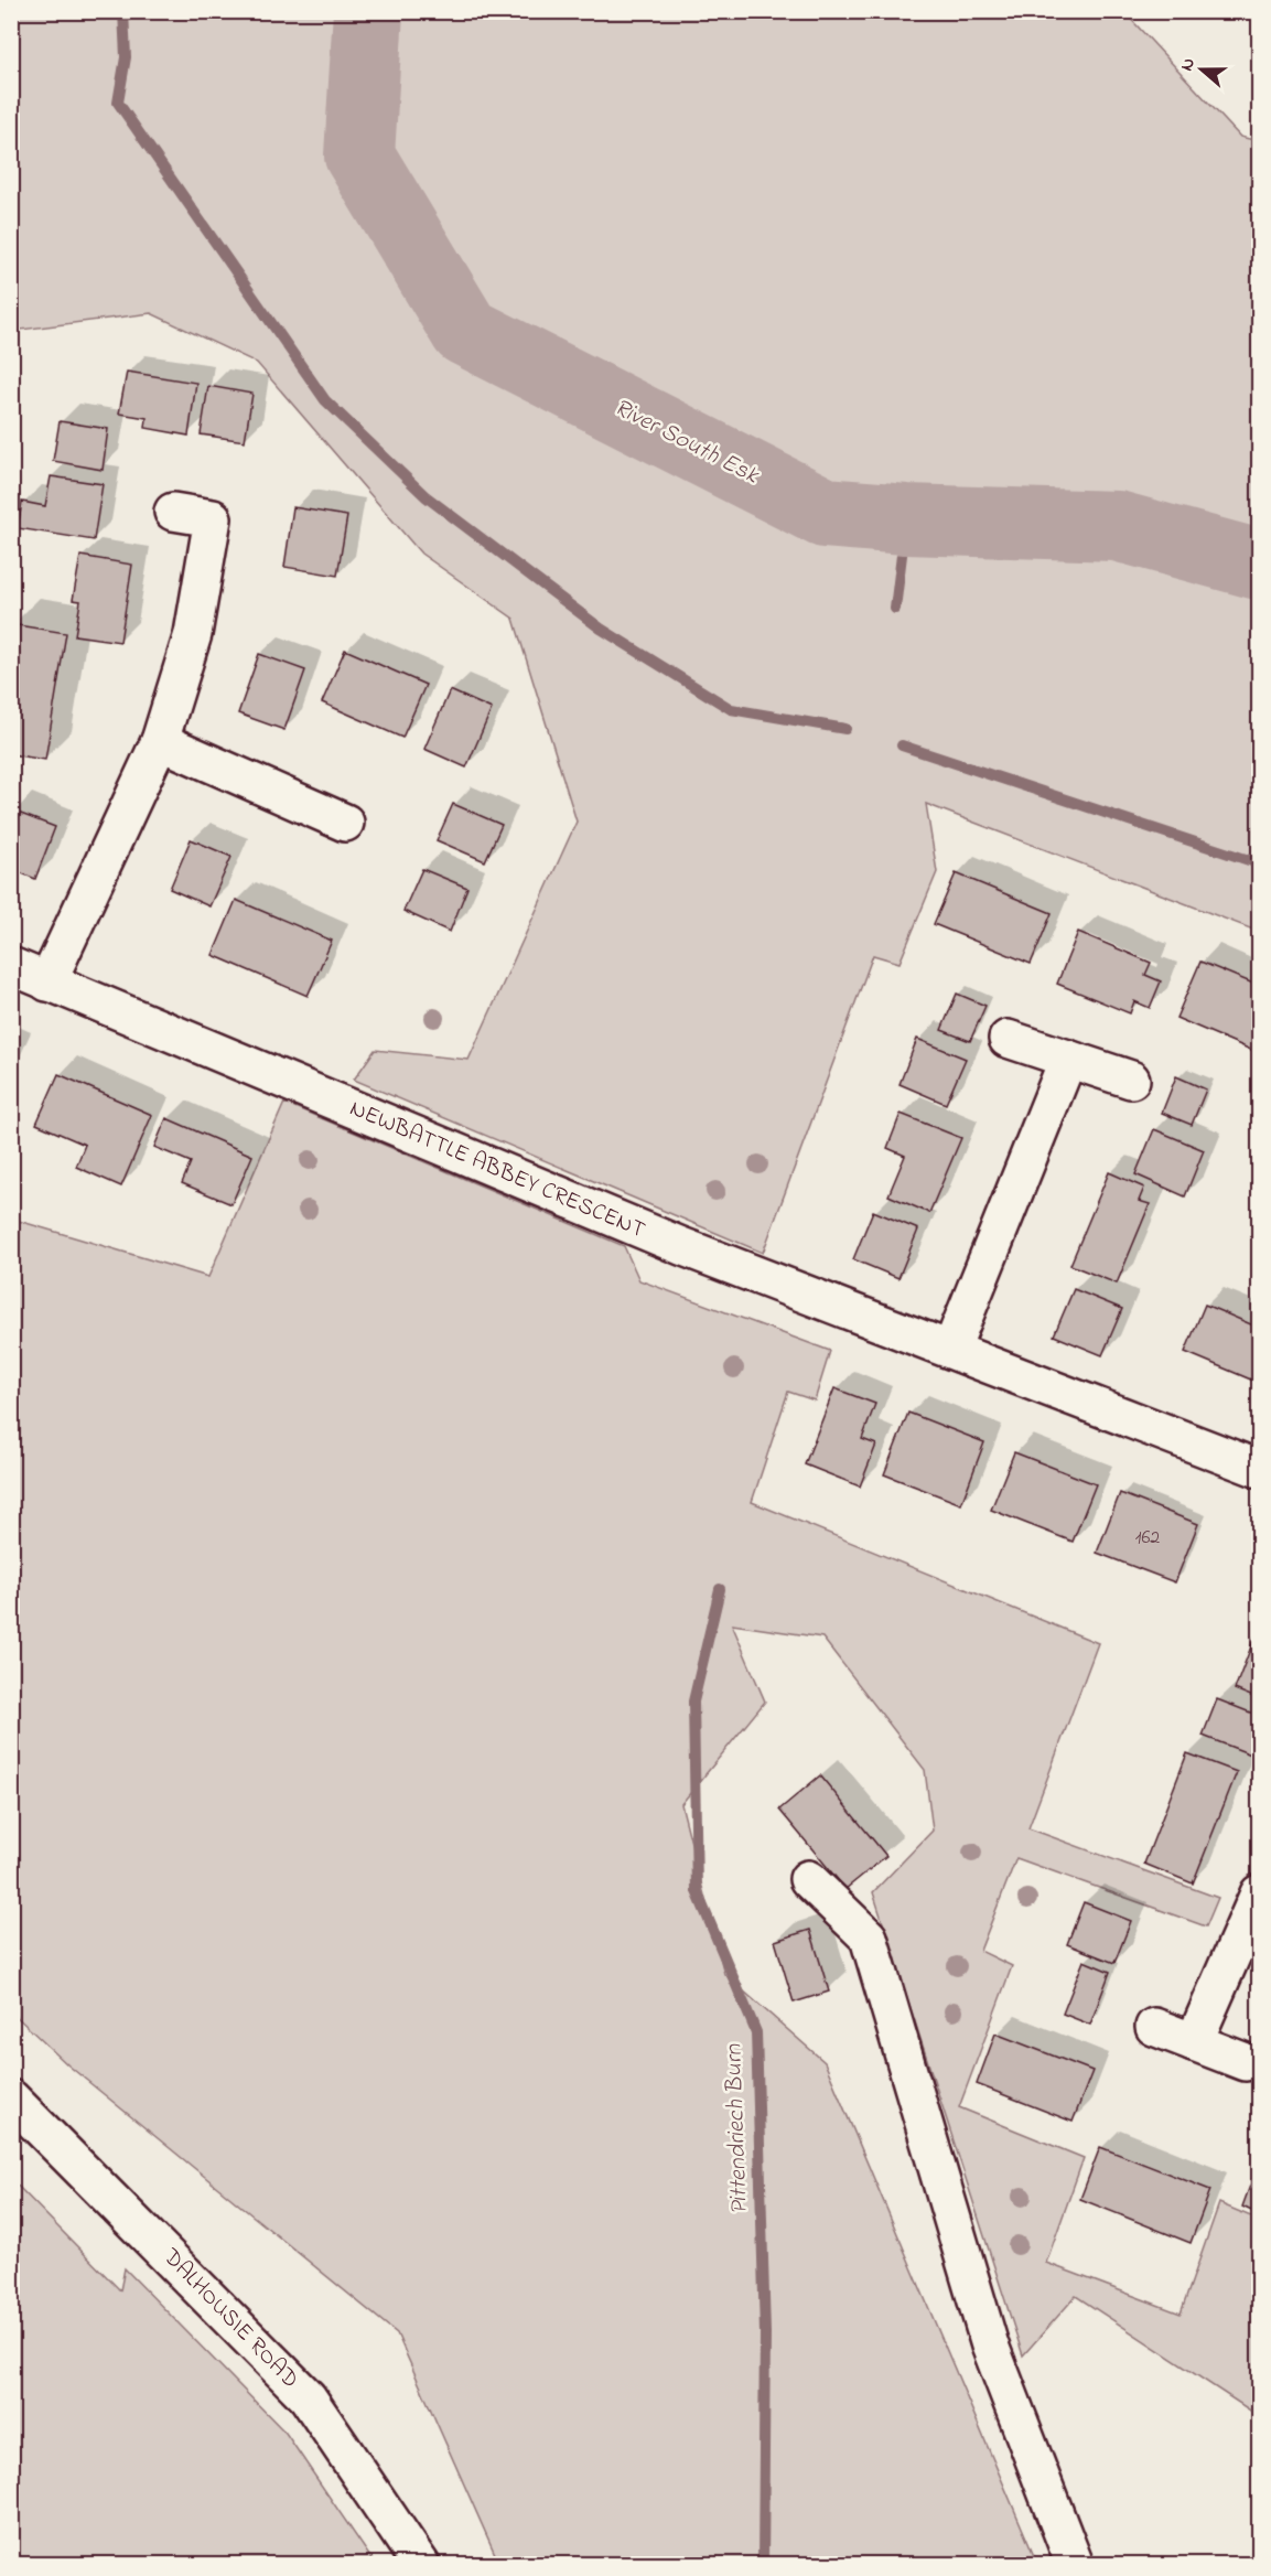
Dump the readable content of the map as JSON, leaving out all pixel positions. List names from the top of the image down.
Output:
{
  "streets": {
    "street": ["NEWBATTLE ABBEY CRESCENT", "DALHOUSIE ROAD"]
  },
  "water": ["River South Esk", "Pittendriech Burn"],
  "house_numbers": ["162"],
  "north": "left"
}
